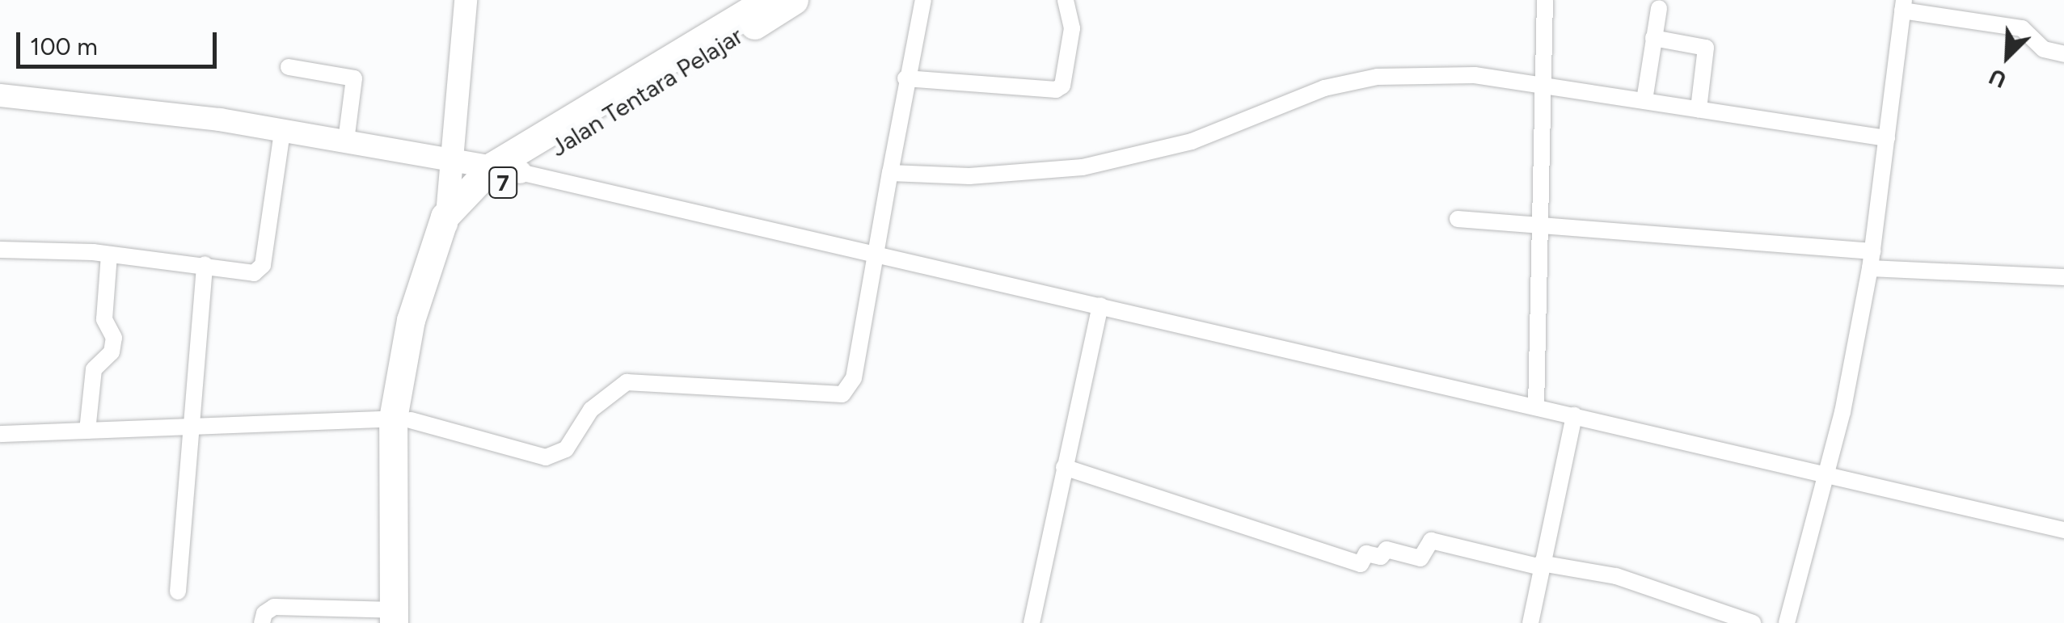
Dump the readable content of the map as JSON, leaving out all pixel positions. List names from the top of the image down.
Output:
{
  "streets": {
    "highway": ["Jalan Tentara Pelajar", "7"]
  },
  "scale_bar": "100 m",
  "north": "bottom left"
}
